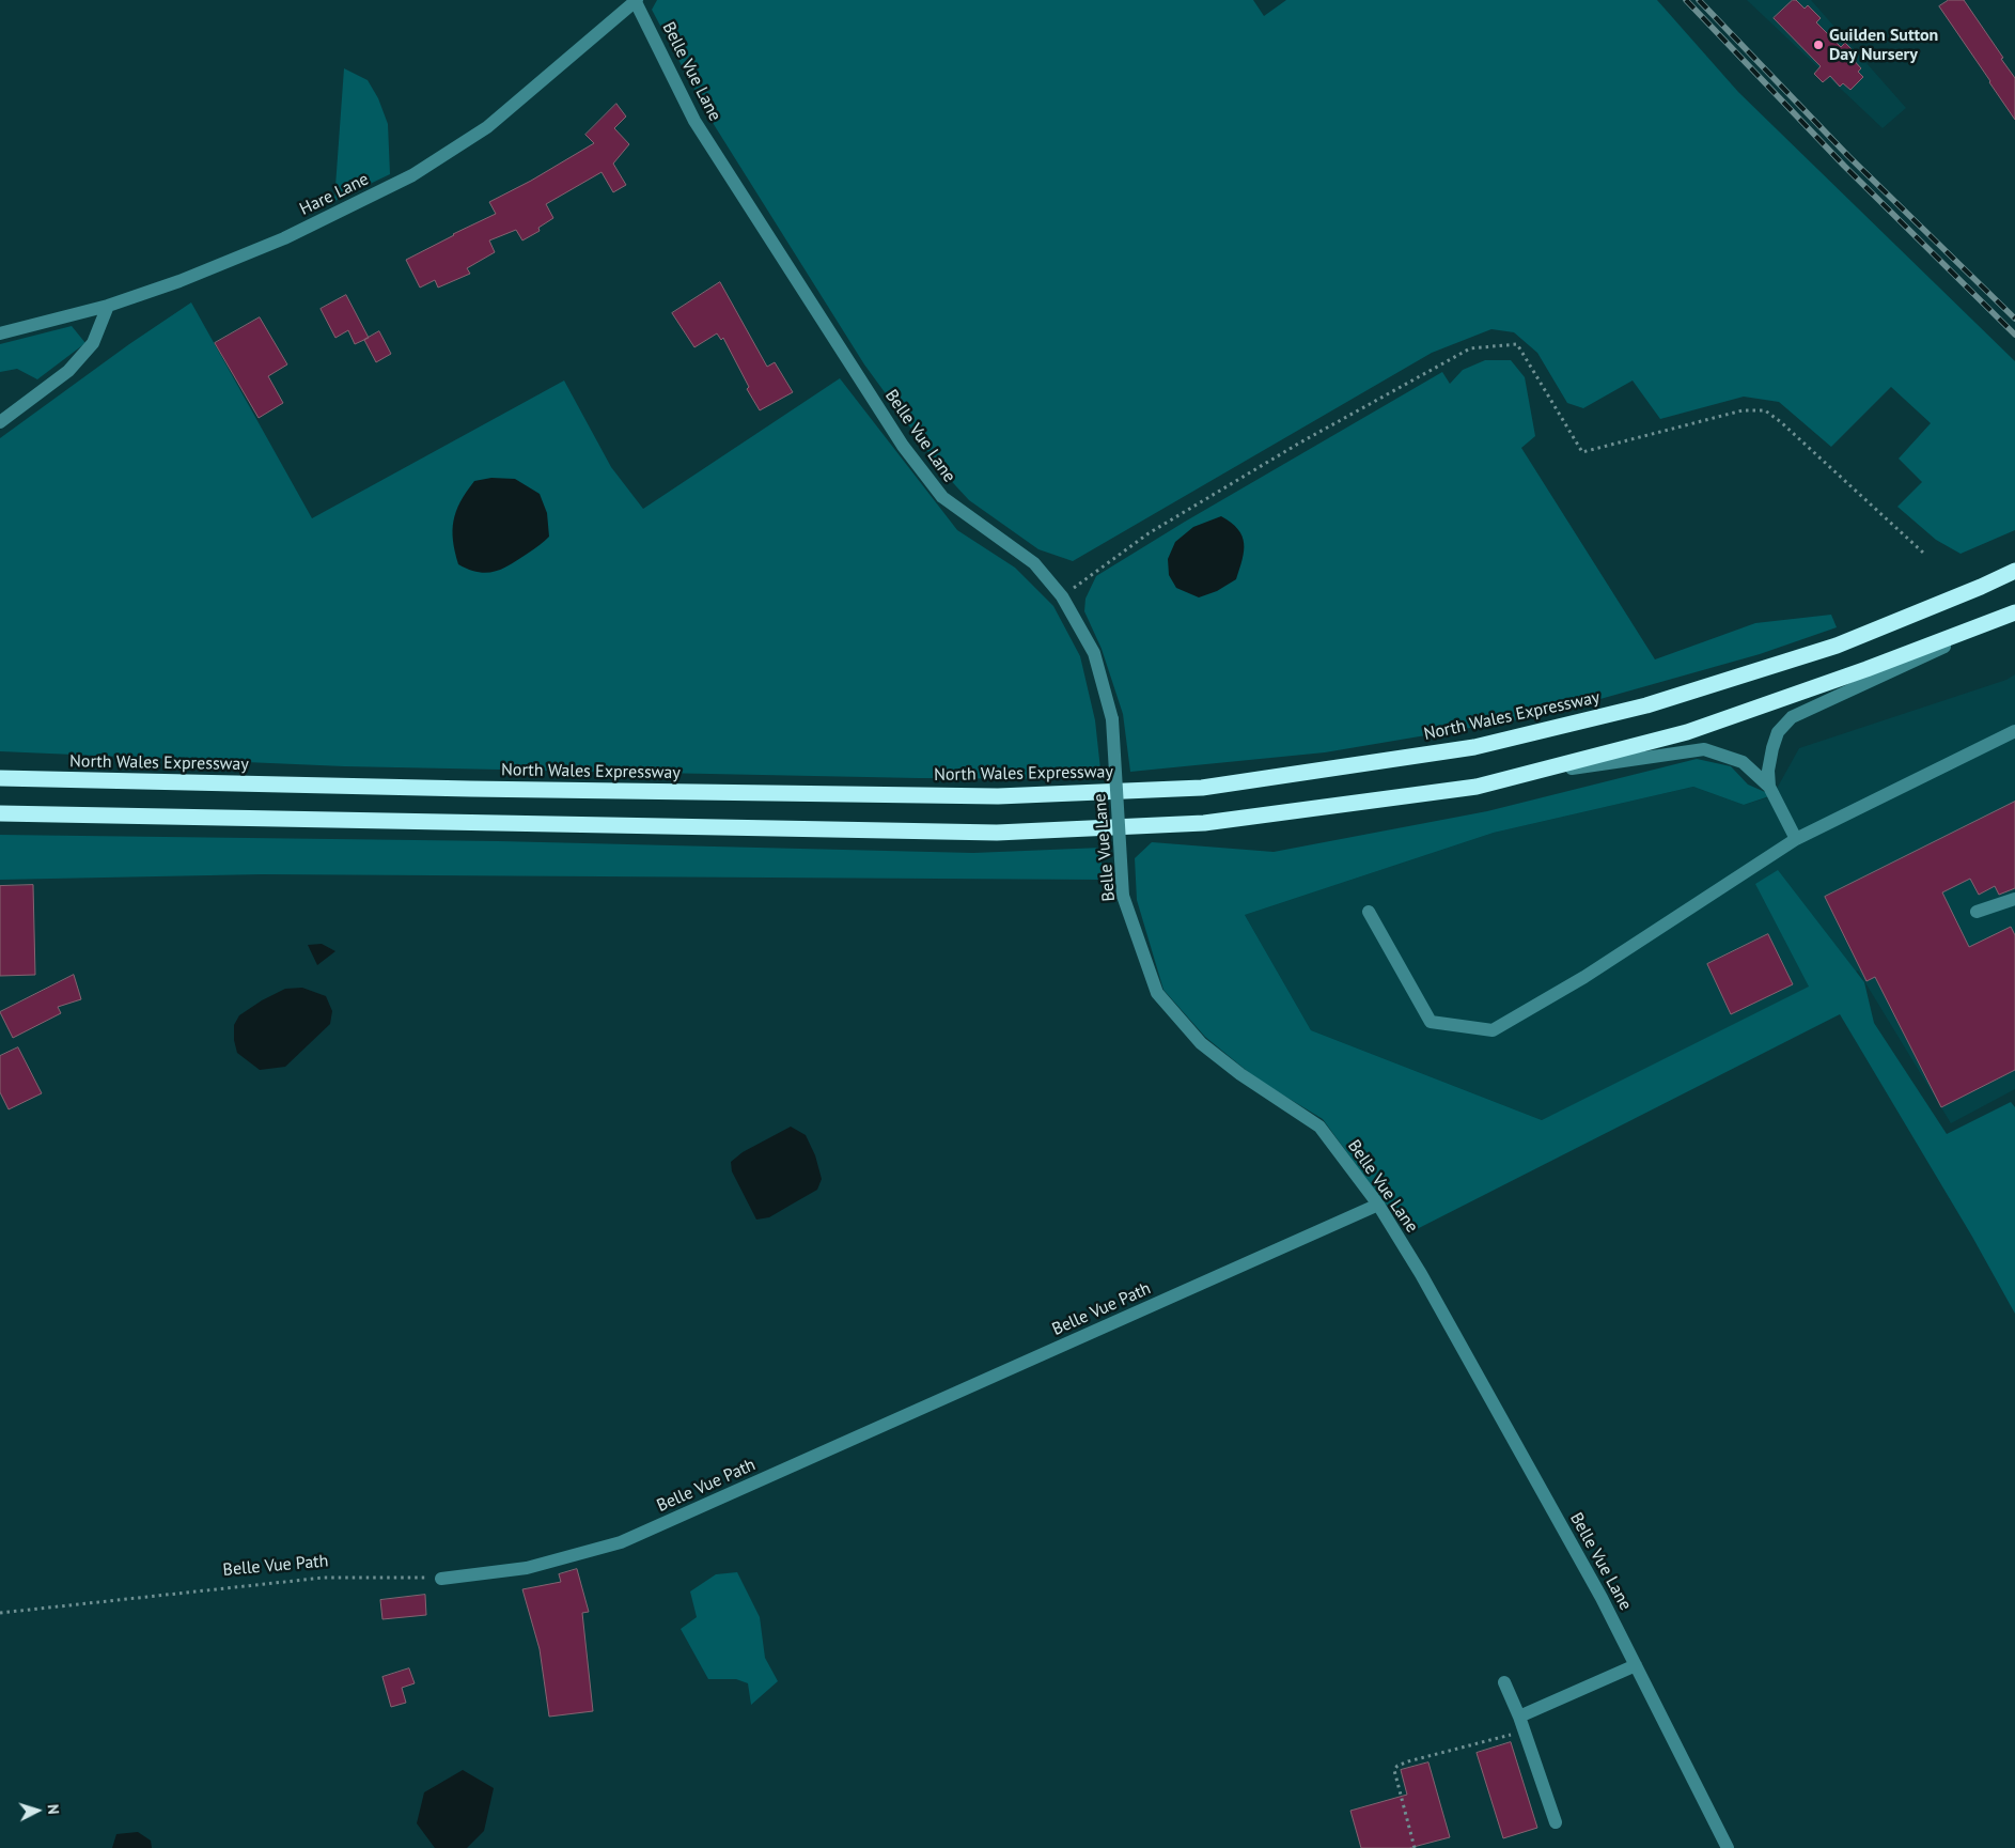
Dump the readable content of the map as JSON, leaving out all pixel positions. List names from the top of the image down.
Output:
{
  "streets": {
    "highway": ["North Wales Expressway"],
    "street": ["Belle Vue Lane", "Hare Lane", "Belle Vue Path"]
  },
  "crossings": [
    ["Belle Vue Lane", "Hare Lane"],
    ["Belle Vue Lane", "Belle Vue Path"]
  ],
  "places": ["Guilden Sutton Day Nursery"],
  "north": "right"
}
